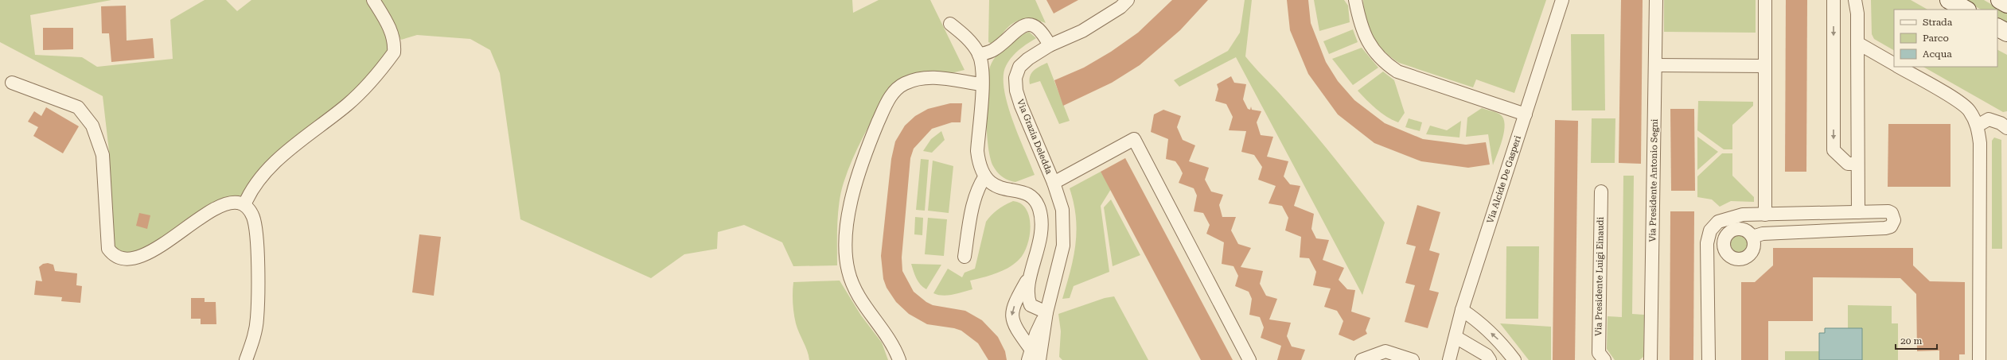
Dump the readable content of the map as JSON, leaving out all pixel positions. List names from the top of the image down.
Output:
{
  "streets": {
    "street": [
      "Via Grazia Deledda",
      "Via Alcide De Gasperi",
      "Via Presidente Antonio Segni",
      "Via Presidente Luigi Einaudi"
    ]
  },
  "legend": ["Strada", "Parco", "Acqua"],
  "scale_bar": "20 m"
}
